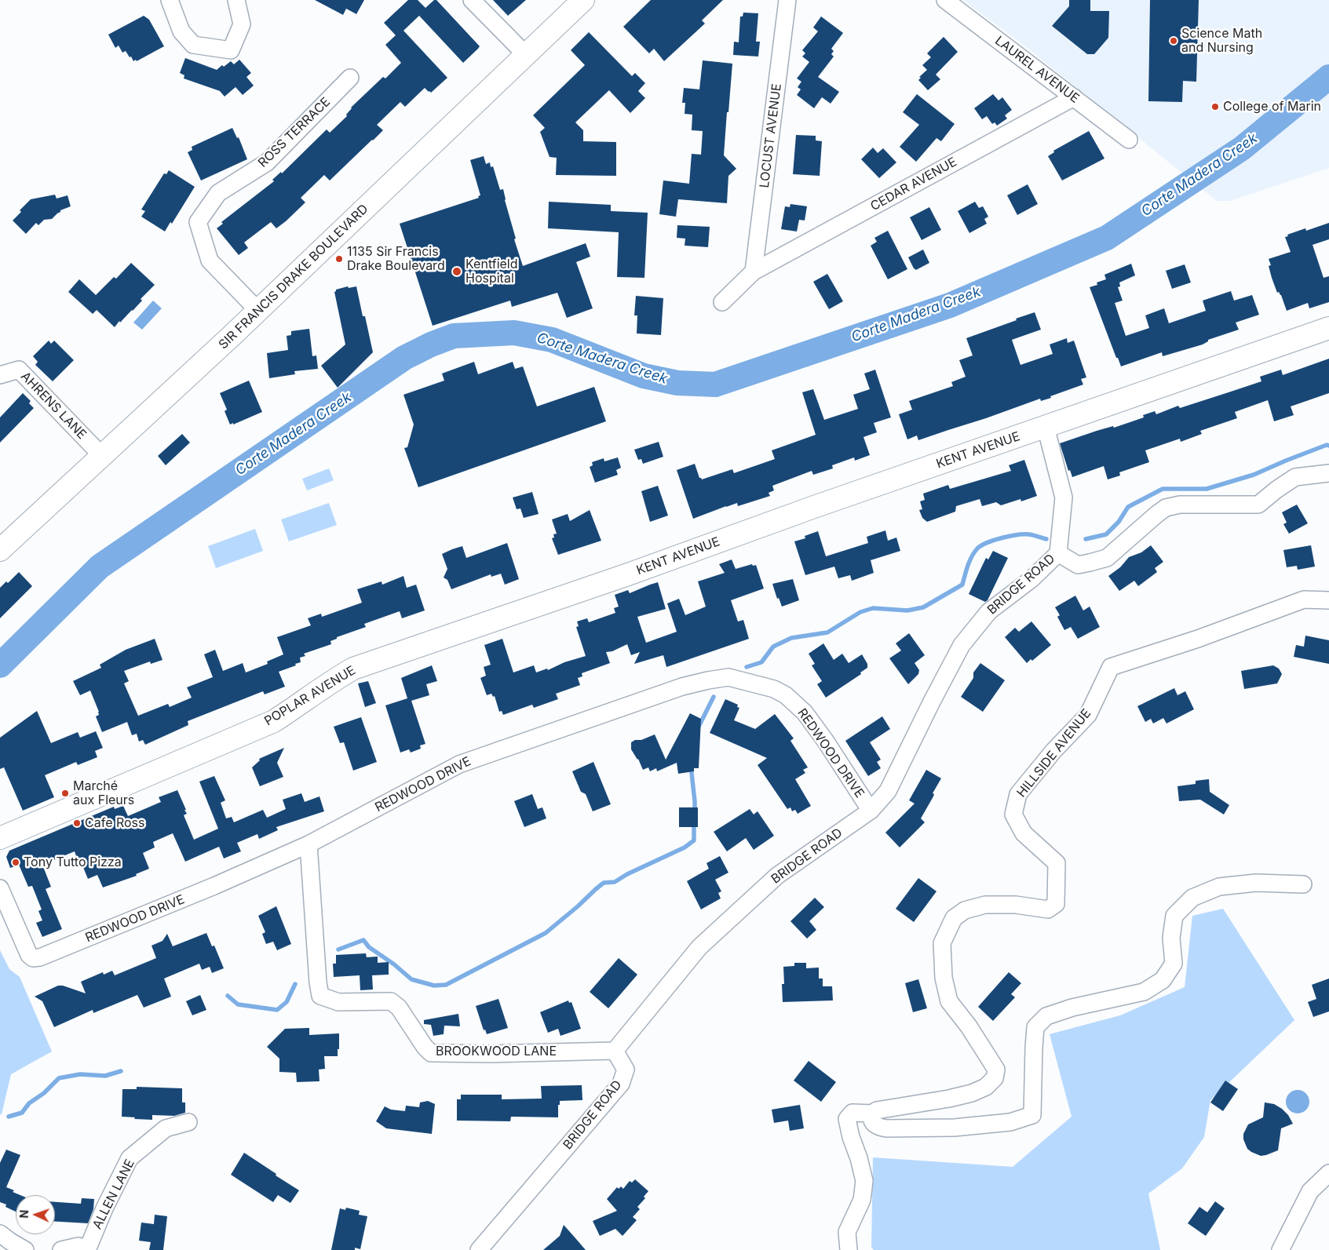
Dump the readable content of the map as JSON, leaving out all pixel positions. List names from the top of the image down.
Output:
{
  "streets": {
    "street": [
      "LAUREL AVENUE",
      "ROSS TERRACE",
      "LOCUST AVENUE",
      "CEDAR AVENUE",
      "SIR FRANCIS DRAKE BOULEVARD",
      "AHRENS LANE",
      "KENT AVENUE",
      "BRIDGE ROAD",
      "POPLAR AVENUE",
      "REDWOOD DRIVE",
      "HILLSIDE AVENUE",
      "BROOKWOOD LANE",
      "ALLEN LANE"
    ]
  },
  "crossings": [
    ["LAUREL AVENUE", "CEDAR AVENUE"],
    ["ROSS TERRACE", "SIR FRANCIS DRAKE BOULEVARD"],
    ["LOCUST AVENUE", "CEDAR AVENUE"],
    ["SIR FRANCIS DRAKE BOULEVARD", "AHRENS LANE"],
    ["KENT AVENUE", "BRIDGE ROAD"],
    ["KENT AVENUE", "POPLAR AVENUE"],
    ["BRIDGE ROAD", "REDWOOD DRIVE"],
    ["BRIDGE ROAD", "BROOKWOOD LANE"],
    ["REDWOOD DRIVE", "BROOKWOOD LANE"]
  ],
  "water": ["Corte Madera Creek"],
  "places": [
    "Science Math and Nursing",
    "College of Marin",
    "1135 Sir Francis Drake Boulevard",
    "Kentfield Hospital",
    "Marché aux Fleurs",
    "Cafe Ross",
    "Tony Tutto Pizza"
  ],
  "north": "left"
}
